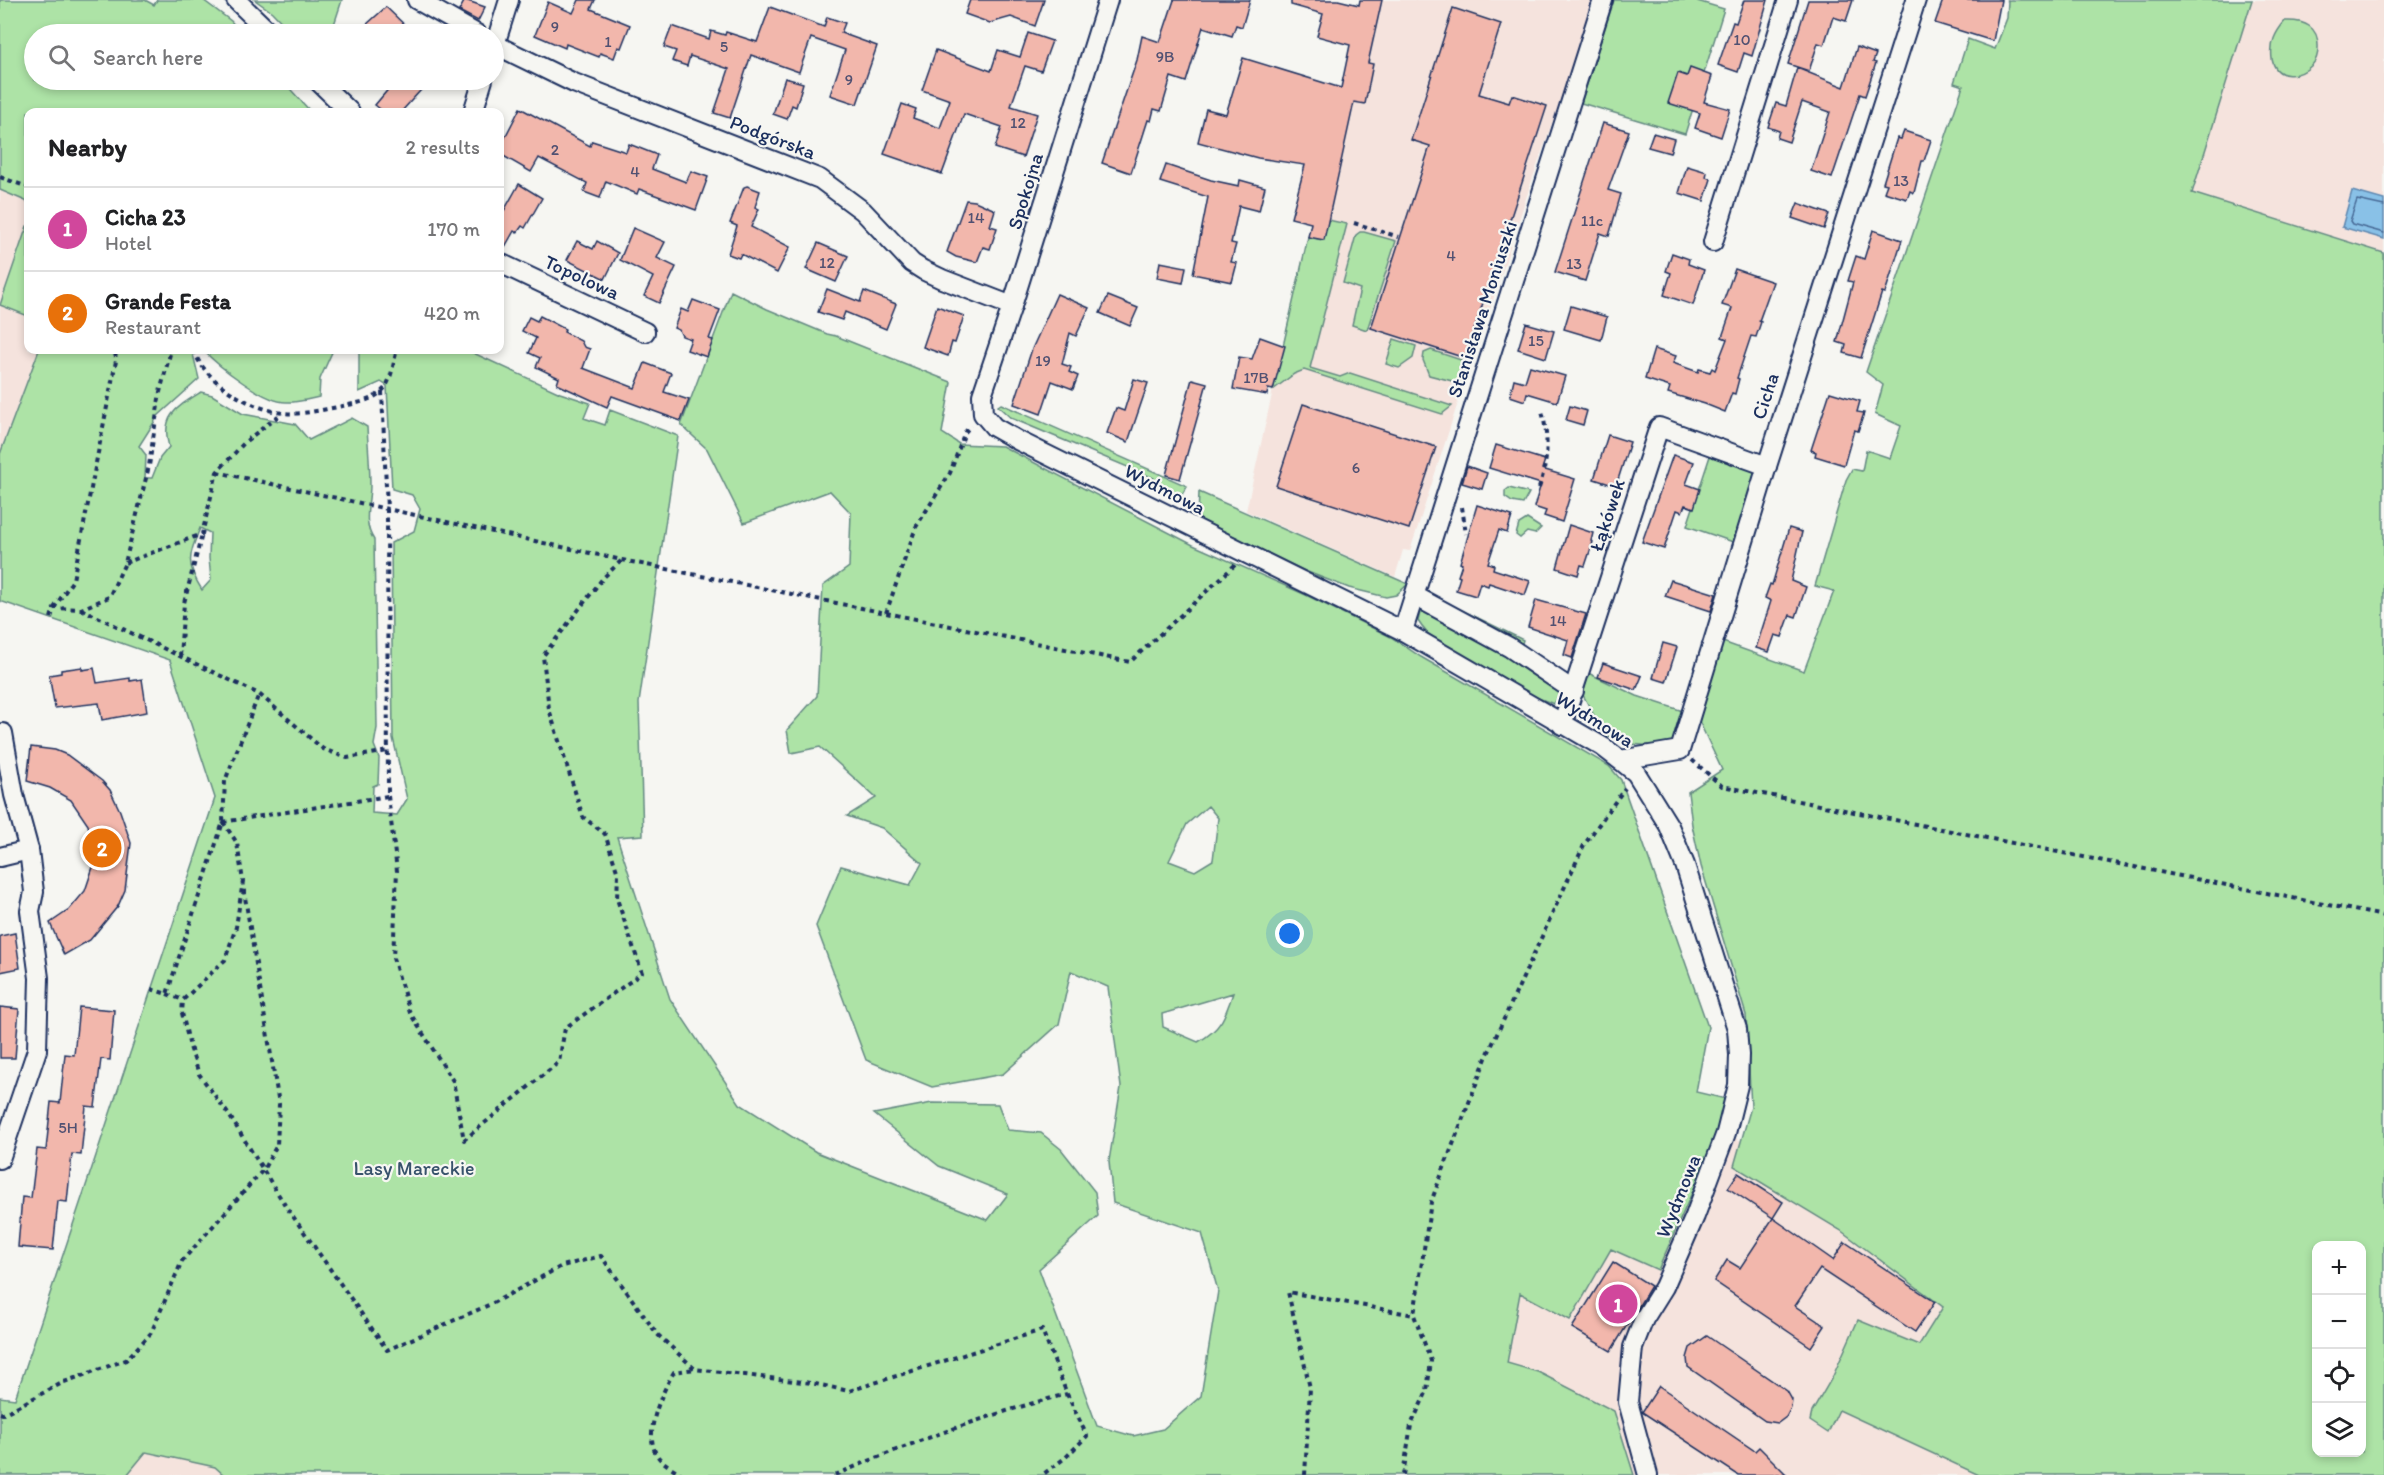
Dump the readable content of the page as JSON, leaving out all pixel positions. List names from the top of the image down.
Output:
{
  "streets": {
    "street": [
      "Podgórska",
      "Spokojna",
      "Topolowa",
      "Stanisława Moniuszki",
      "Cicha",
      "Wydmowa",
      "Łąkówek"
    ]
  },
  "crossings": [
    ["Podgórska", "Spokojna"],
    ["Spokojna", "Wydmowa"],
    ["Stanisława Moniuszki", "Wydmowa"],
    ["Cicha", "Łąkówek"],
    ["Wydmowa", "Łąkówek"]
  ],
  "parks": ["Lasy Mareckie"],
  "house_numbers": [
    "9",
    "10",
    "1",
    "5",
    "9B",
    "9",
    "12",
    "2",
    "4",
    "13",
    "14",
    "11c",
    "4",
    "12",
    "13",
    "15",
    "19",
    "17B",
    "6",
    "14",
    "5H"
  ],
  "page": {
    "search": "Search here",
    "heading": ["Nearby", "2 results"],
    "list": [
      {
        "mark": "1",
        "name": "Cicha 23",
        "note": "Hotel",
        "value": "170 m"
      },
      {
        "mark": "2",
        "name": "Grande Festa",
        "note": "Restaurant",
        "value": "420 m"
      }
    ],
    "pins": ["2", "1"],
    "map_buttons": ["+", "−"]
  }
}
